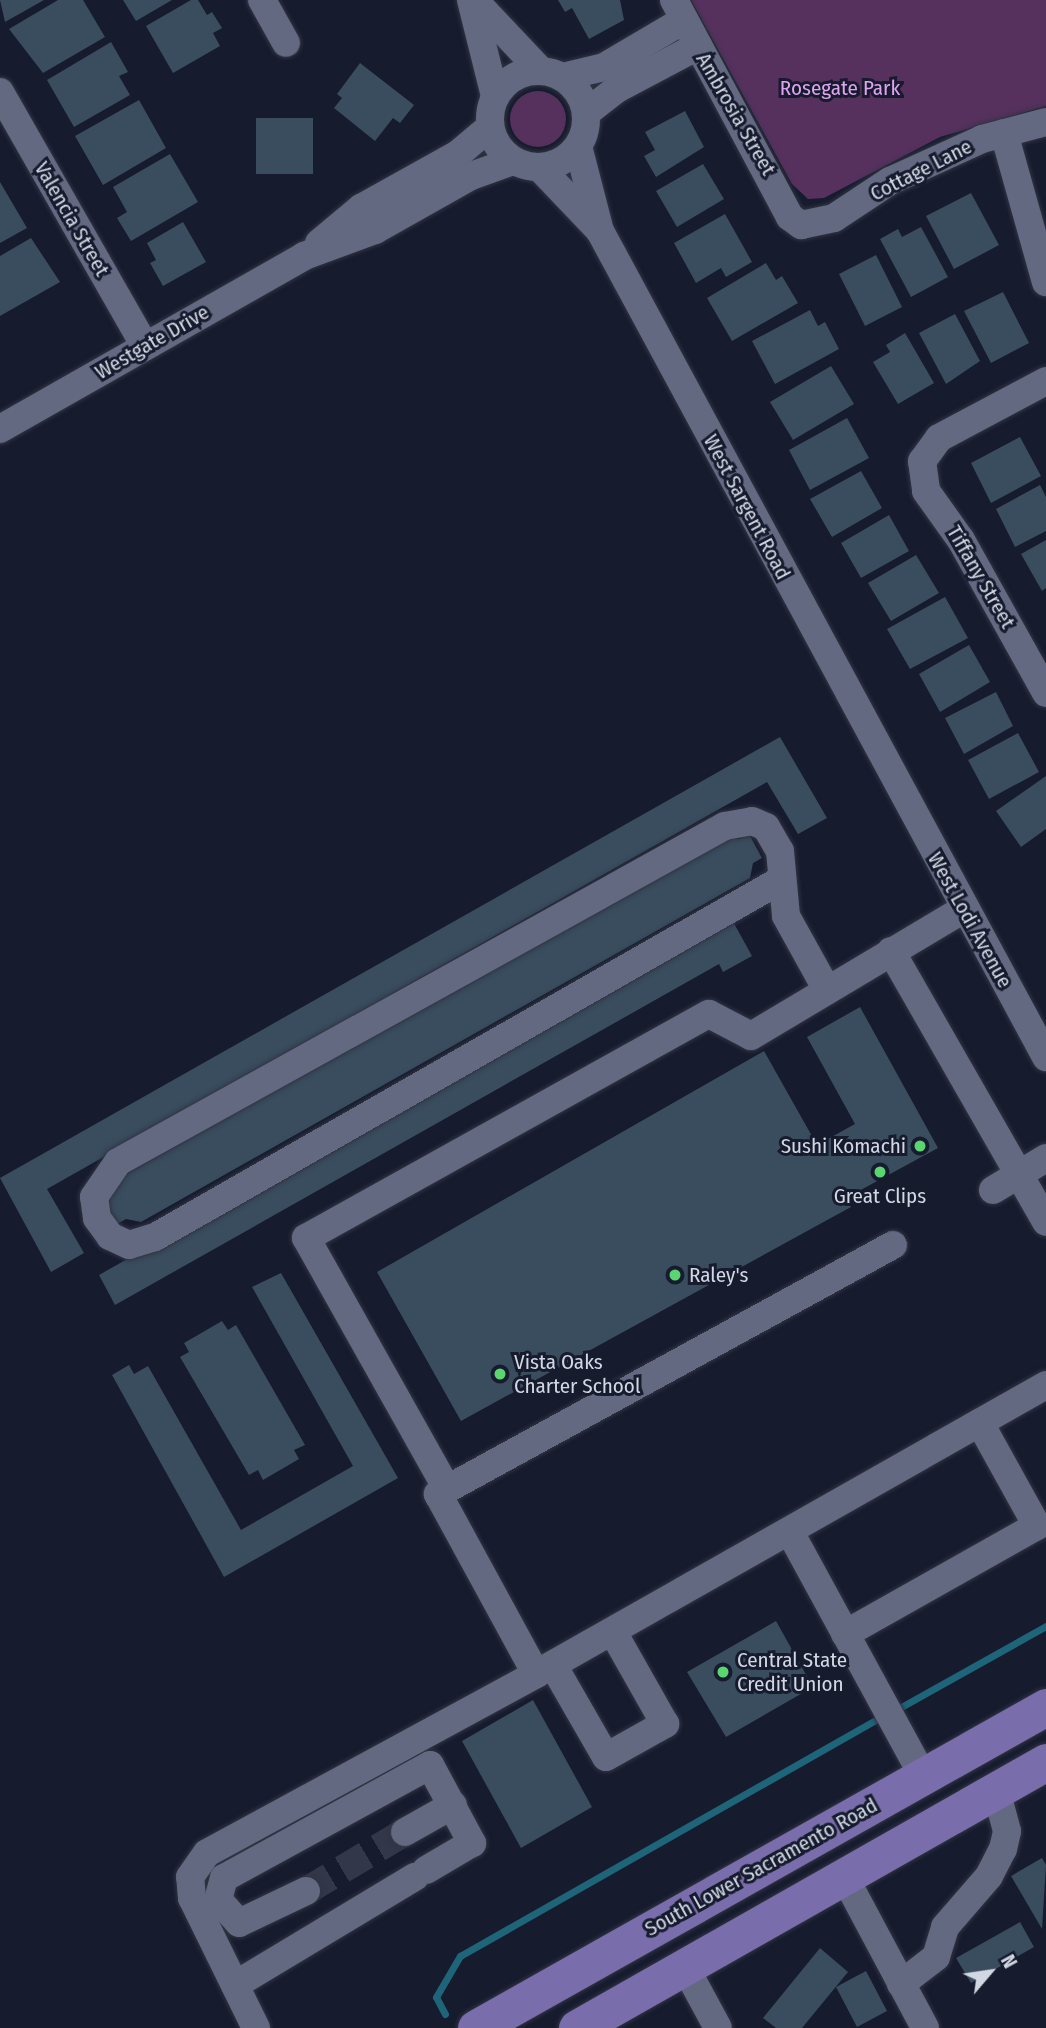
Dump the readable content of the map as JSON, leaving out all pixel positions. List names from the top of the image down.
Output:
{
  "streets": {
    "main road": ["South Lower Sacramento Road"],
    "street": [
      "Ambrosia Street",
      "Cottage Lane",
      "Valencia Street",
      "Westgate Drive",
      "West Sargent Road",
      "Tiffany Street",
      "West Lodi Avenue"
    ]
  },
  "crossings": [
    ["Ambrosia Street", "Cottage Lane"],
    ["Valencia Street", "Westgate Drive"],
    ["Westgate Drive", "West Sargent Road"],
    ["West Sargent Road", "West Lodi Avenue"]
  ],
  "parks": ["Rosegate Park"],
  "places": [
    "Sushi Komachi",
    "Great Clips",
    "Raley's",
    "Vista Oaks Charter School",
    "Central State Credit Union"
  ],
  "north": "top right"
}
